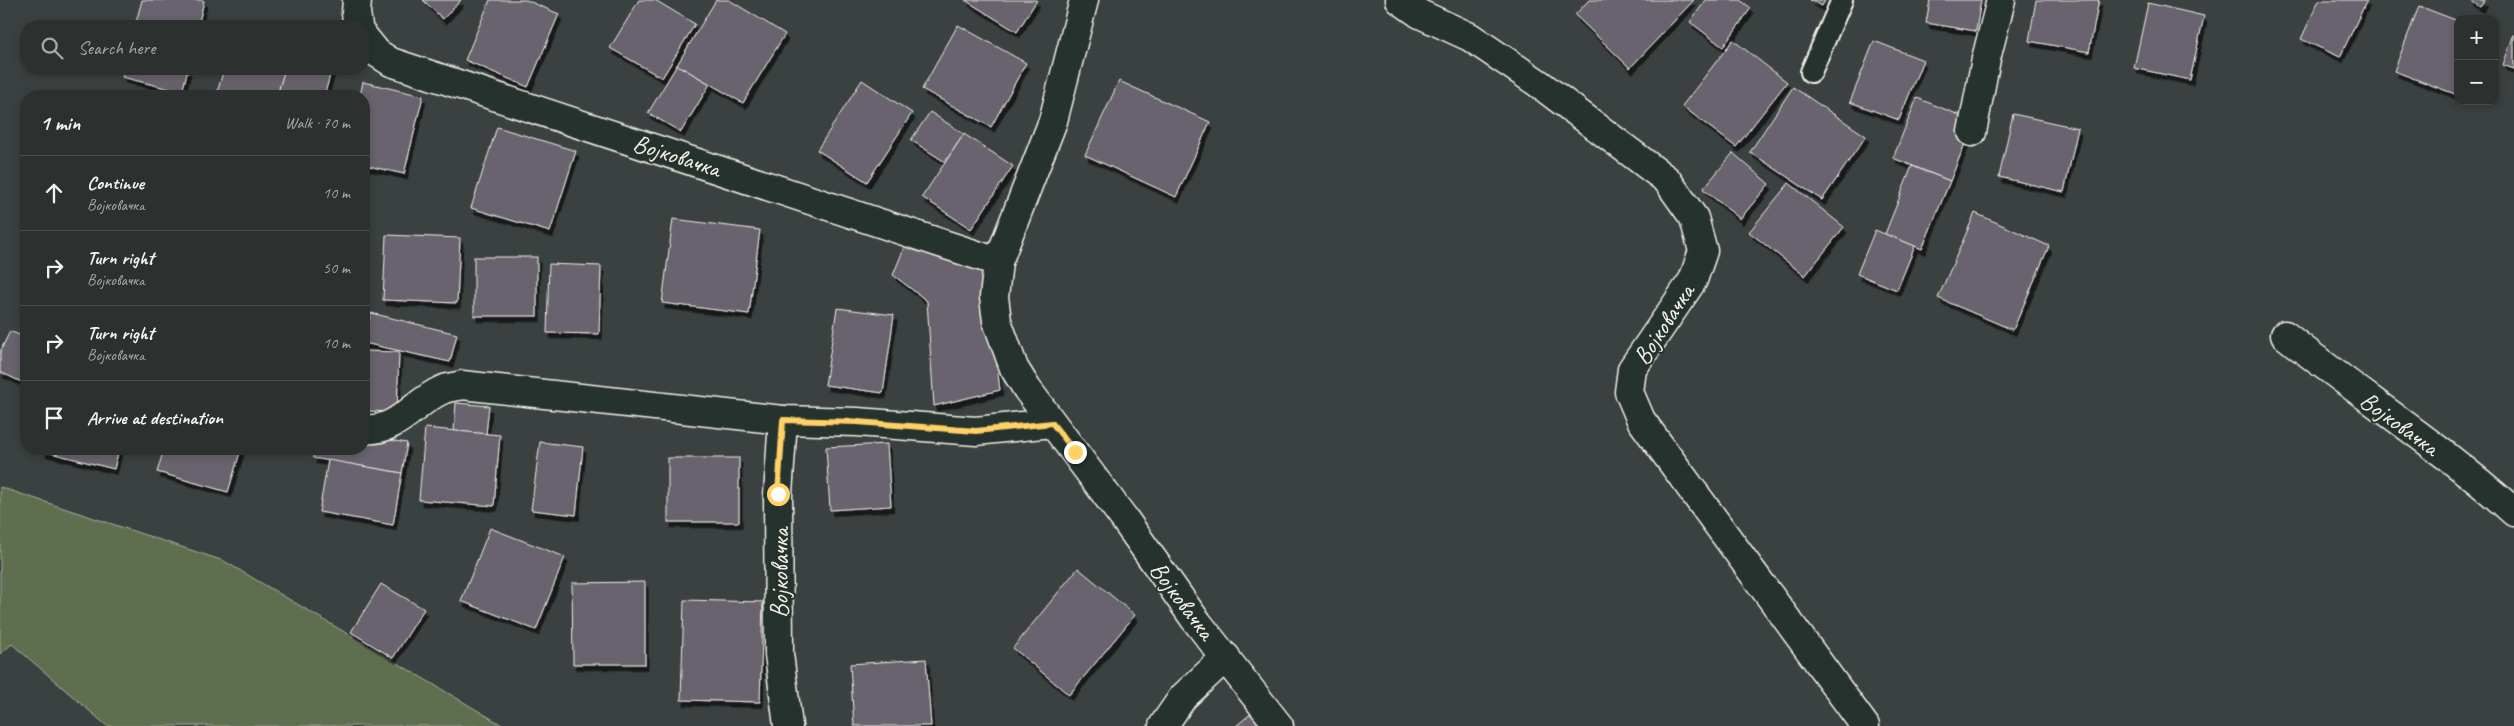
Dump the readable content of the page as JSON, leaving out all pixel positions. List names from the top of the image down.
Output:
{
  "streets": {
    "street": ["Војковачка"]
  },
  "page": {
    "map_buttons": ["+", "−"],
    "search": "Search here",
    "heading": ["1 min", "Walk · 70 m"],
    "list": [
      ["Continue", "Војковачка", "10 m"],
      ["Turn right", "Војковачка", "50 m"],
      ["Turn right", "Војковачка", "10 m"],
      "Arrive at destination"
    ]
  }
}
